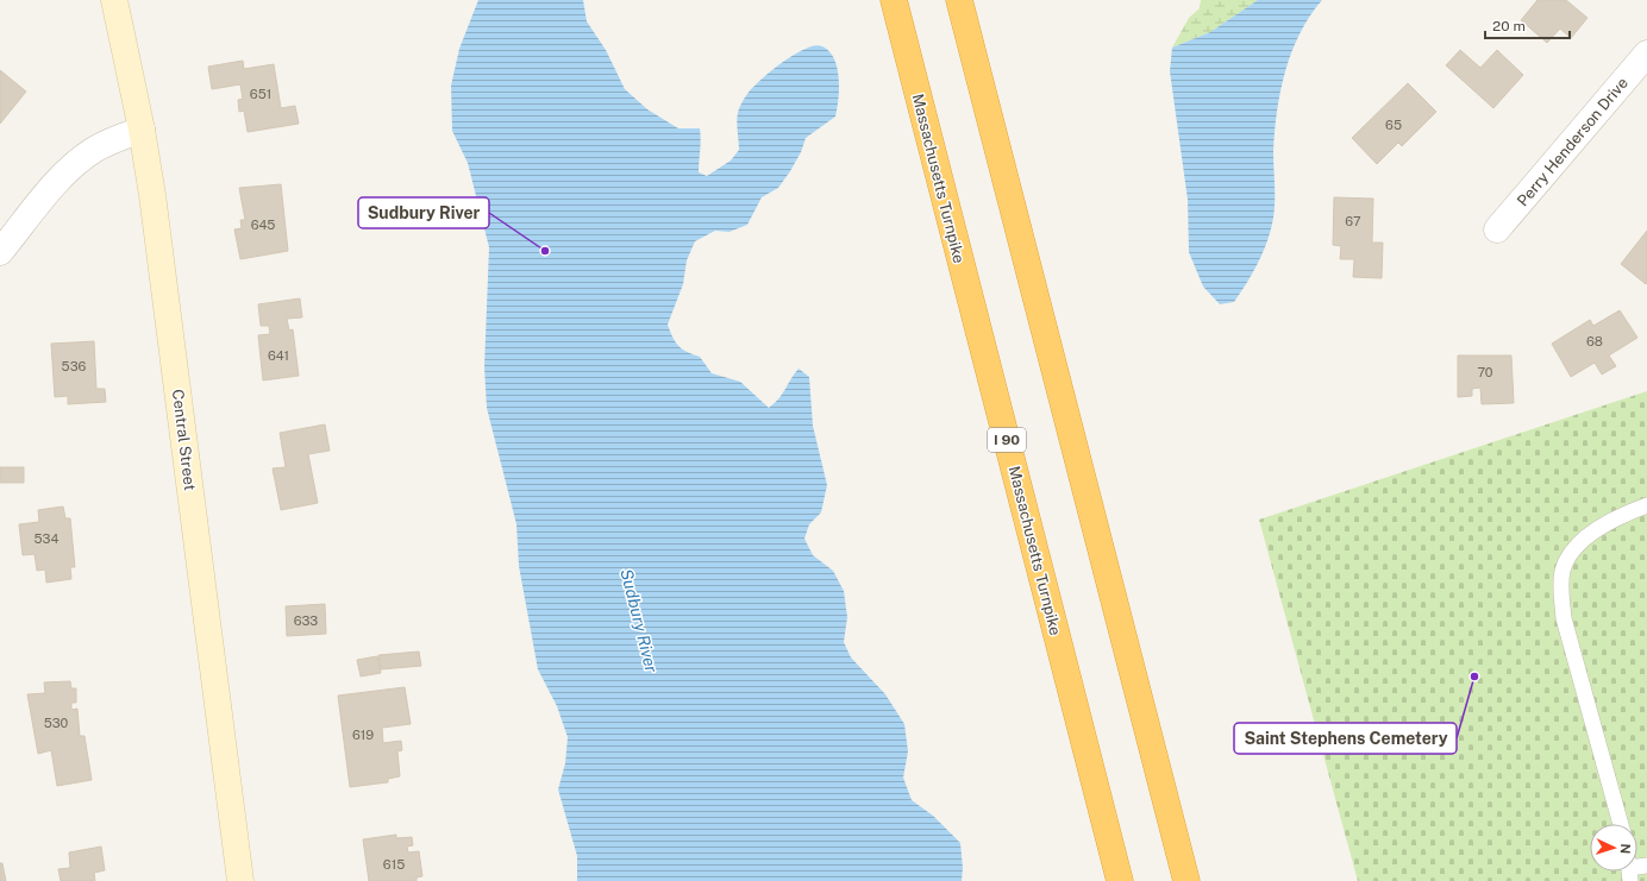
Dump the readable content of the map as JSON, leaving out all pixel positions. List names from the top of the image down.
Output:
{
  "streets": {
    "highway": ["Massachusetts Turnpike", "I 90"],
    "main road": ["Central Street"],
    "street": ["Perry Henderson Drive"]
  },
  "water": ["Sudbury River"],
  "places": ["Sudbury River", "Saint Stephens Cemetery"],
  "house_numbers": [
    "651",
    "65",
    "67",
    "645",
    "68",
    "641",
    "536",
    "70",
    "534",
    "633",
    "530",
    "619",
    "615"
  ],
  "scale_bar": "20 m",
  "north": "right"
}
